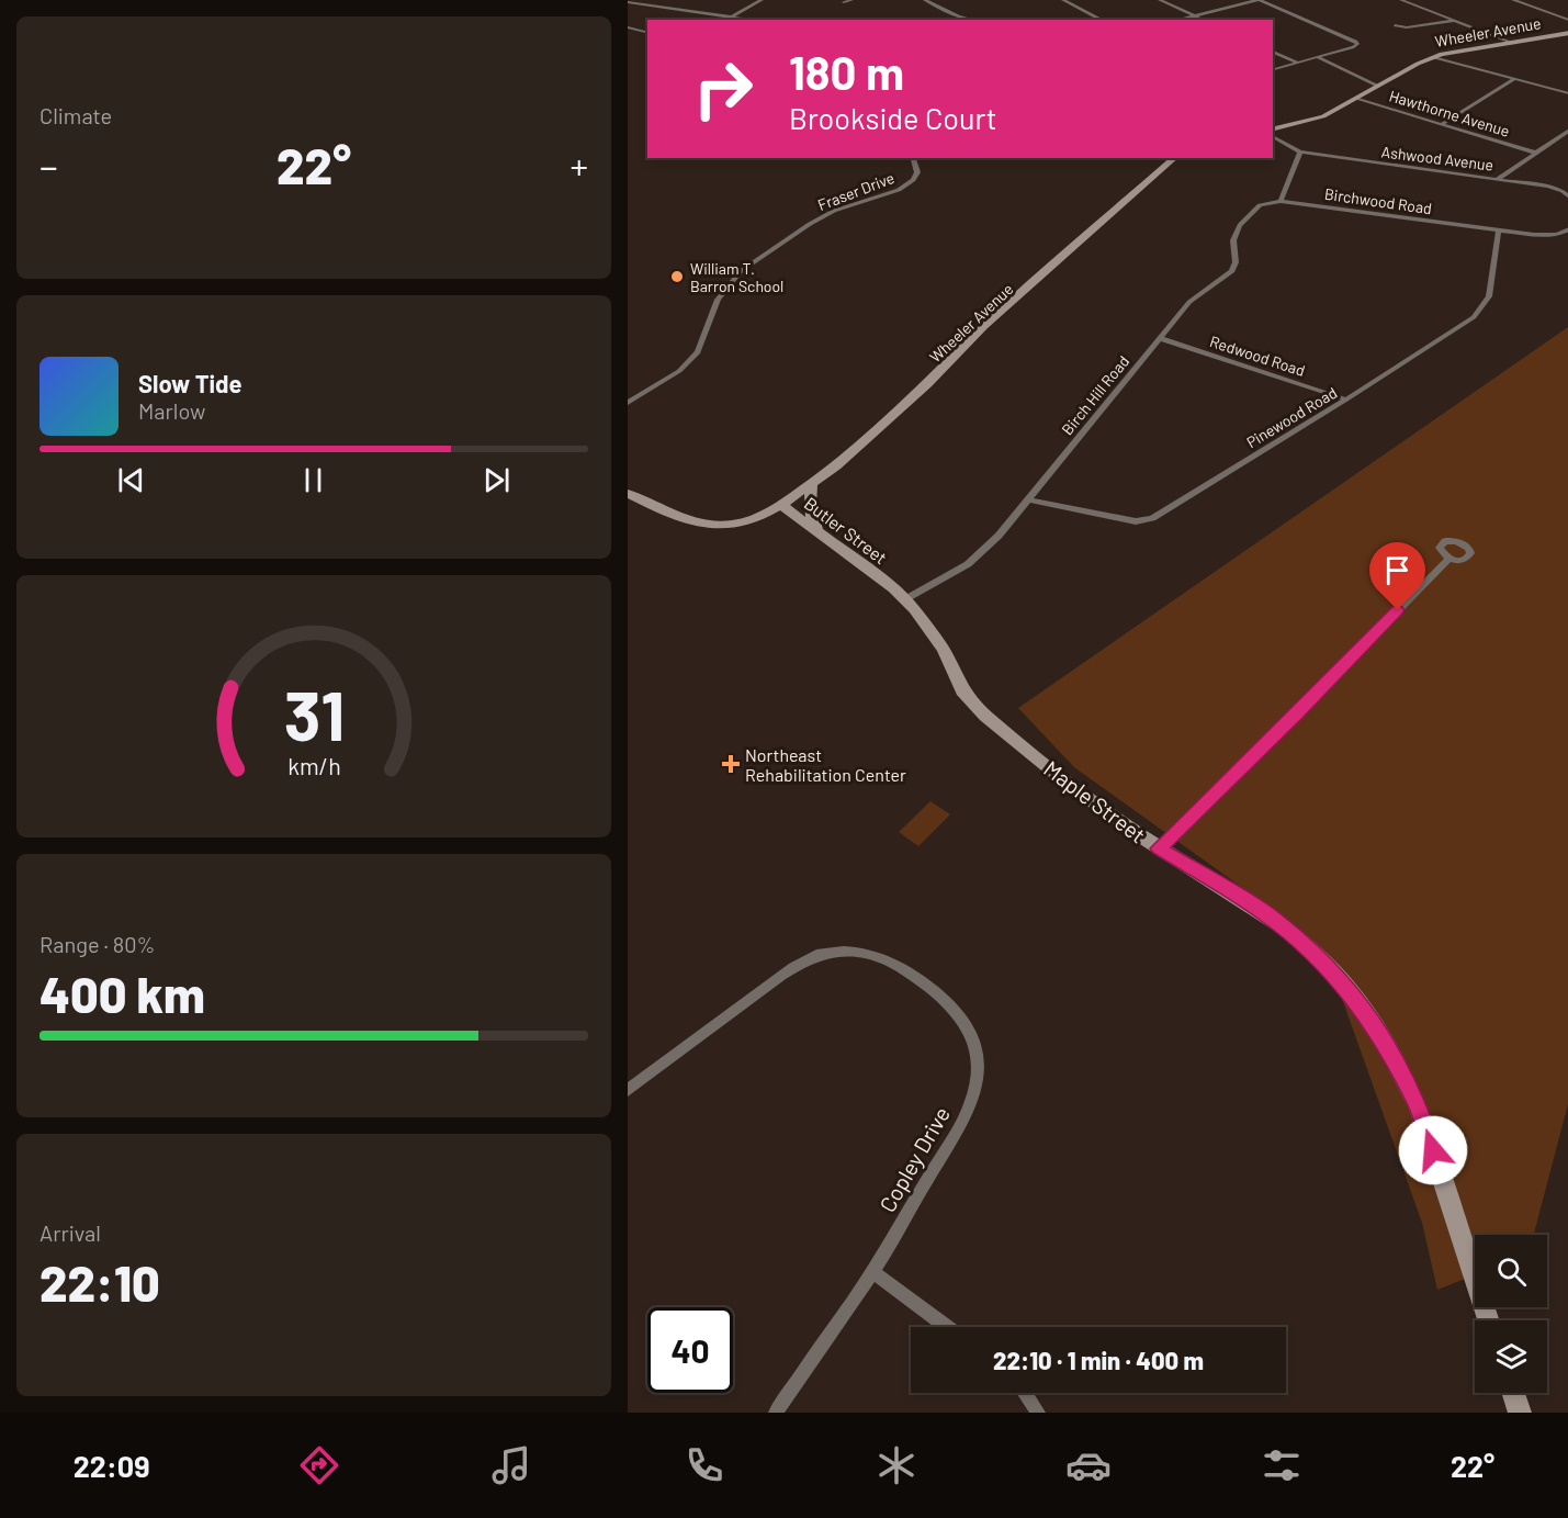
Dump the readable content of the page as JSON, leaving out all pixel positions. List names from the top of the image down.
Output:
{
  "streets": {
    "street": [
      "Wheeler Avenue",
      "Hawthorne Avenue",
      "Ashwood Avenue",
      "Fraser Drive",
      "Birchwood Road",
      "Redwood Road",
      "Birch Hill Road",
      "Pinewood Road",
      "Butler Street",
      "Maple Street",
      "Copley Drive"
    ]
  },
  "crossings": [
    ["Wheeler Avenue", "Hawthorne Avenue"],
    ["Wheeler Avenue", "Butler Street"],
    ["Birchwood Road", "Birch Hill Road"],
    ["Birchwood Road", "Pinewood Road"],
    ["Redwood Road", "Birch Hill Road"],
    ["Redwood Road", "Pinewood Road"],
    ["Birch Hill Road", "Pinewood Road"],
    ["Birch Hill Road", "Butler Street"],
    ["Butler Street", "Maple Street"]
  ],
  "places": {
    "other": ["William T. Barron School"],
    "health": ["Northeast Rehabilitation Center"]
  },
  "page": {
    "tile": [
      "Climate",
      ["Range · 80%", "400 km"],
      ["Arrival", "22:10"]
    ],
    "turn": ["180 m", "Brookside Court"],
    "heat": ["−", "22°", "+"],
    "song": ["Slow Tide", "Marlow"],
    "limit": "40",
    "trip": "22:10 · 1 min · 400 m",
    "tabs": ["22:09", "22°"],
    "gauge": ["31", "km/h"]
  }
}
